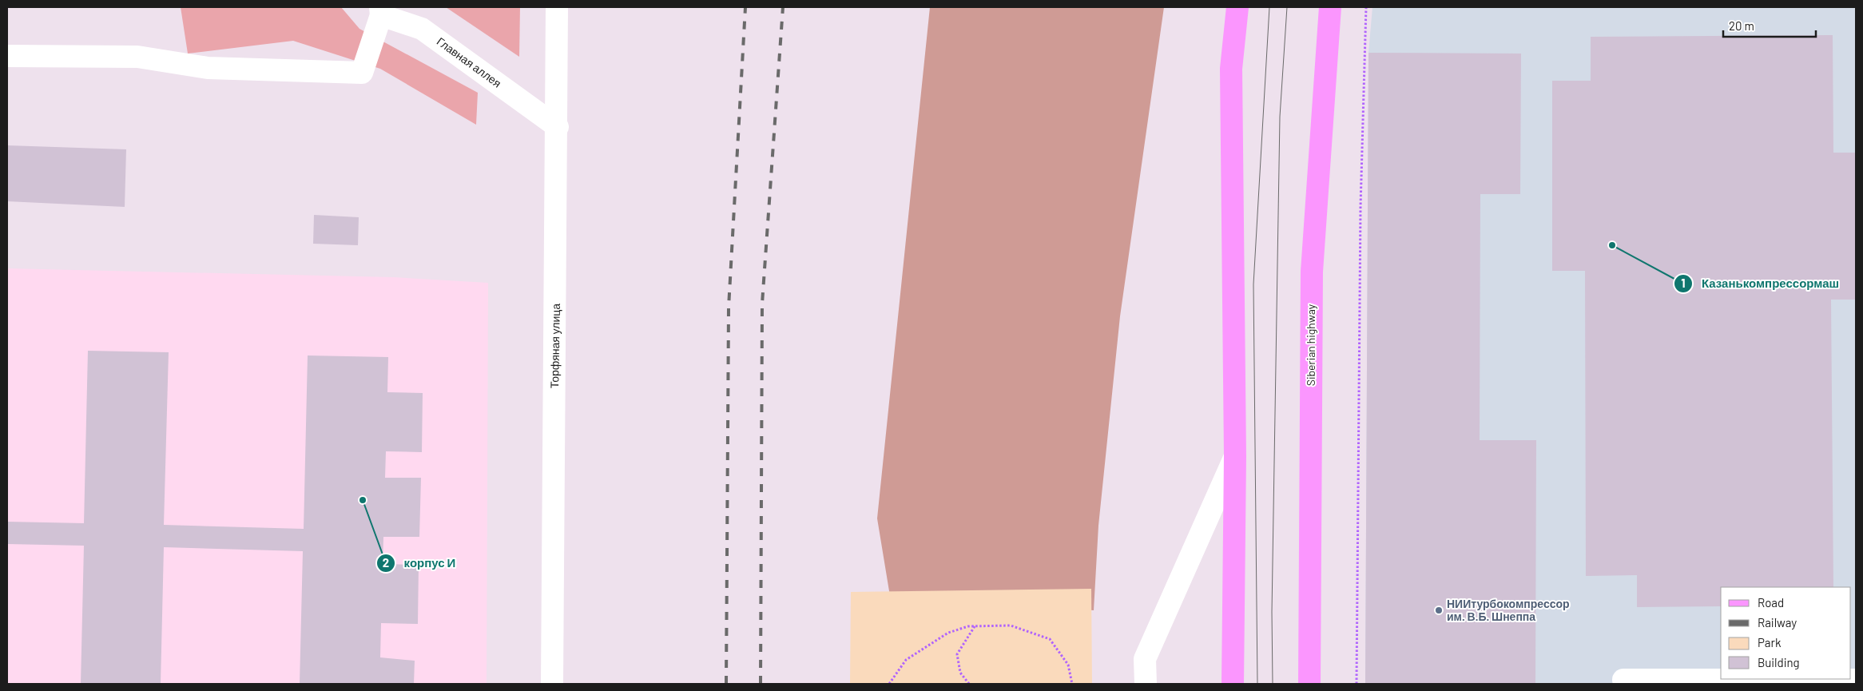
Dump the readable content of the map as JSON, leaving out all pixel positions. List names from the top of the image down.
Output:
{
  "streets": {
    "main road": ["Siberian highway"],
    "street": ["Главная аллея", "Торфяная улица"]
  },
  "crossings": [
    ["Главная аллея", "Торфяная улица"]
  ],
  "places": ["Казанькомпрессормаш", "корпус И", "НИИтурбокомпрессор им. В.Б. Шнеппа"],
  "legend": [
    "Road",
    "Railway",
    "Park",
    "Building"
  ],
  "scale_bar": "20 m"
}
